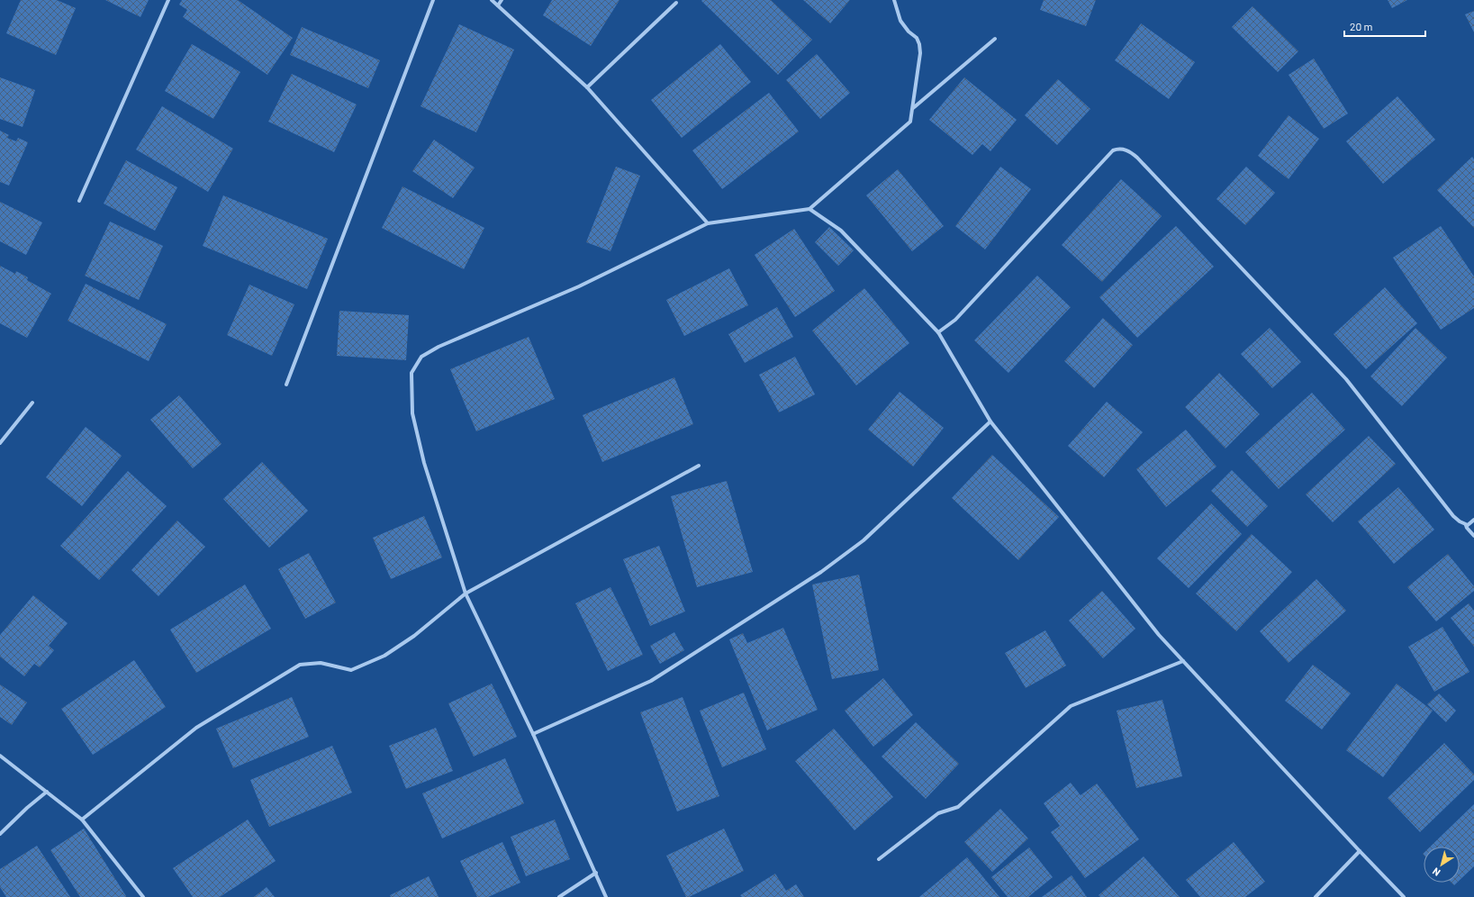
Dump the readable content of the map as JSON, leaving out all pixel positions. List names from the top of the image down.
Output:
{
  "scale_bar": "20 m",
  "north": "bottom left"
}
